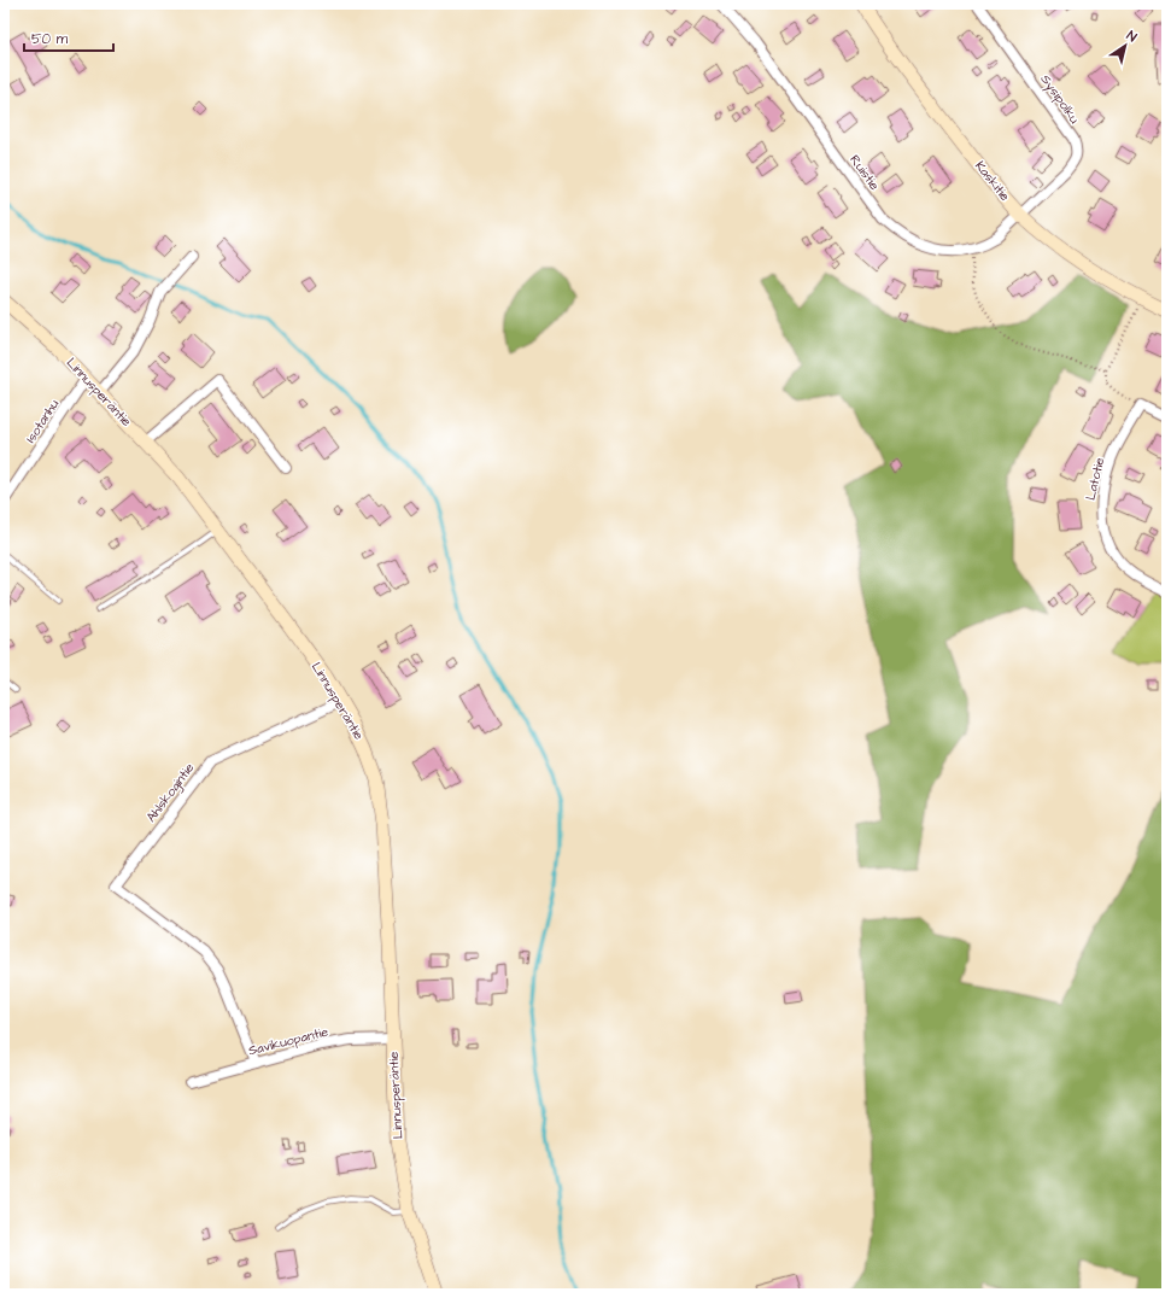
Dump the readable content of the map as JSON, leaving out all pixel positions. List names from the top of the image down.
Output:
{
  "streets": {
    "street": [
      "Sysipolku",
      "Ruistie",
      "Kaskitie",
      "Linnusperäntie",
      "Isotanhu",
      "Latotie",
      "Ahlskogintie",
      "Savikuopantie"
    ]
  },
  "crossings": [
    ["Sysipolku", "Ruistie"],
    ["Sysipolku", "Kaskitie"],
    ["Ruistie", "Kaskitie"],
    ["Linnusperäntie", "Isotanhu"],
    ["Linnusperäntie", "Ahlskogintie"],
    ["Linnusperäntie", "Savikuopantie"],
    ["Ahlskogintie", "Savikuopantie"]
  ],
  "scale_bar": "50 m",
  "north": "top right"
}
